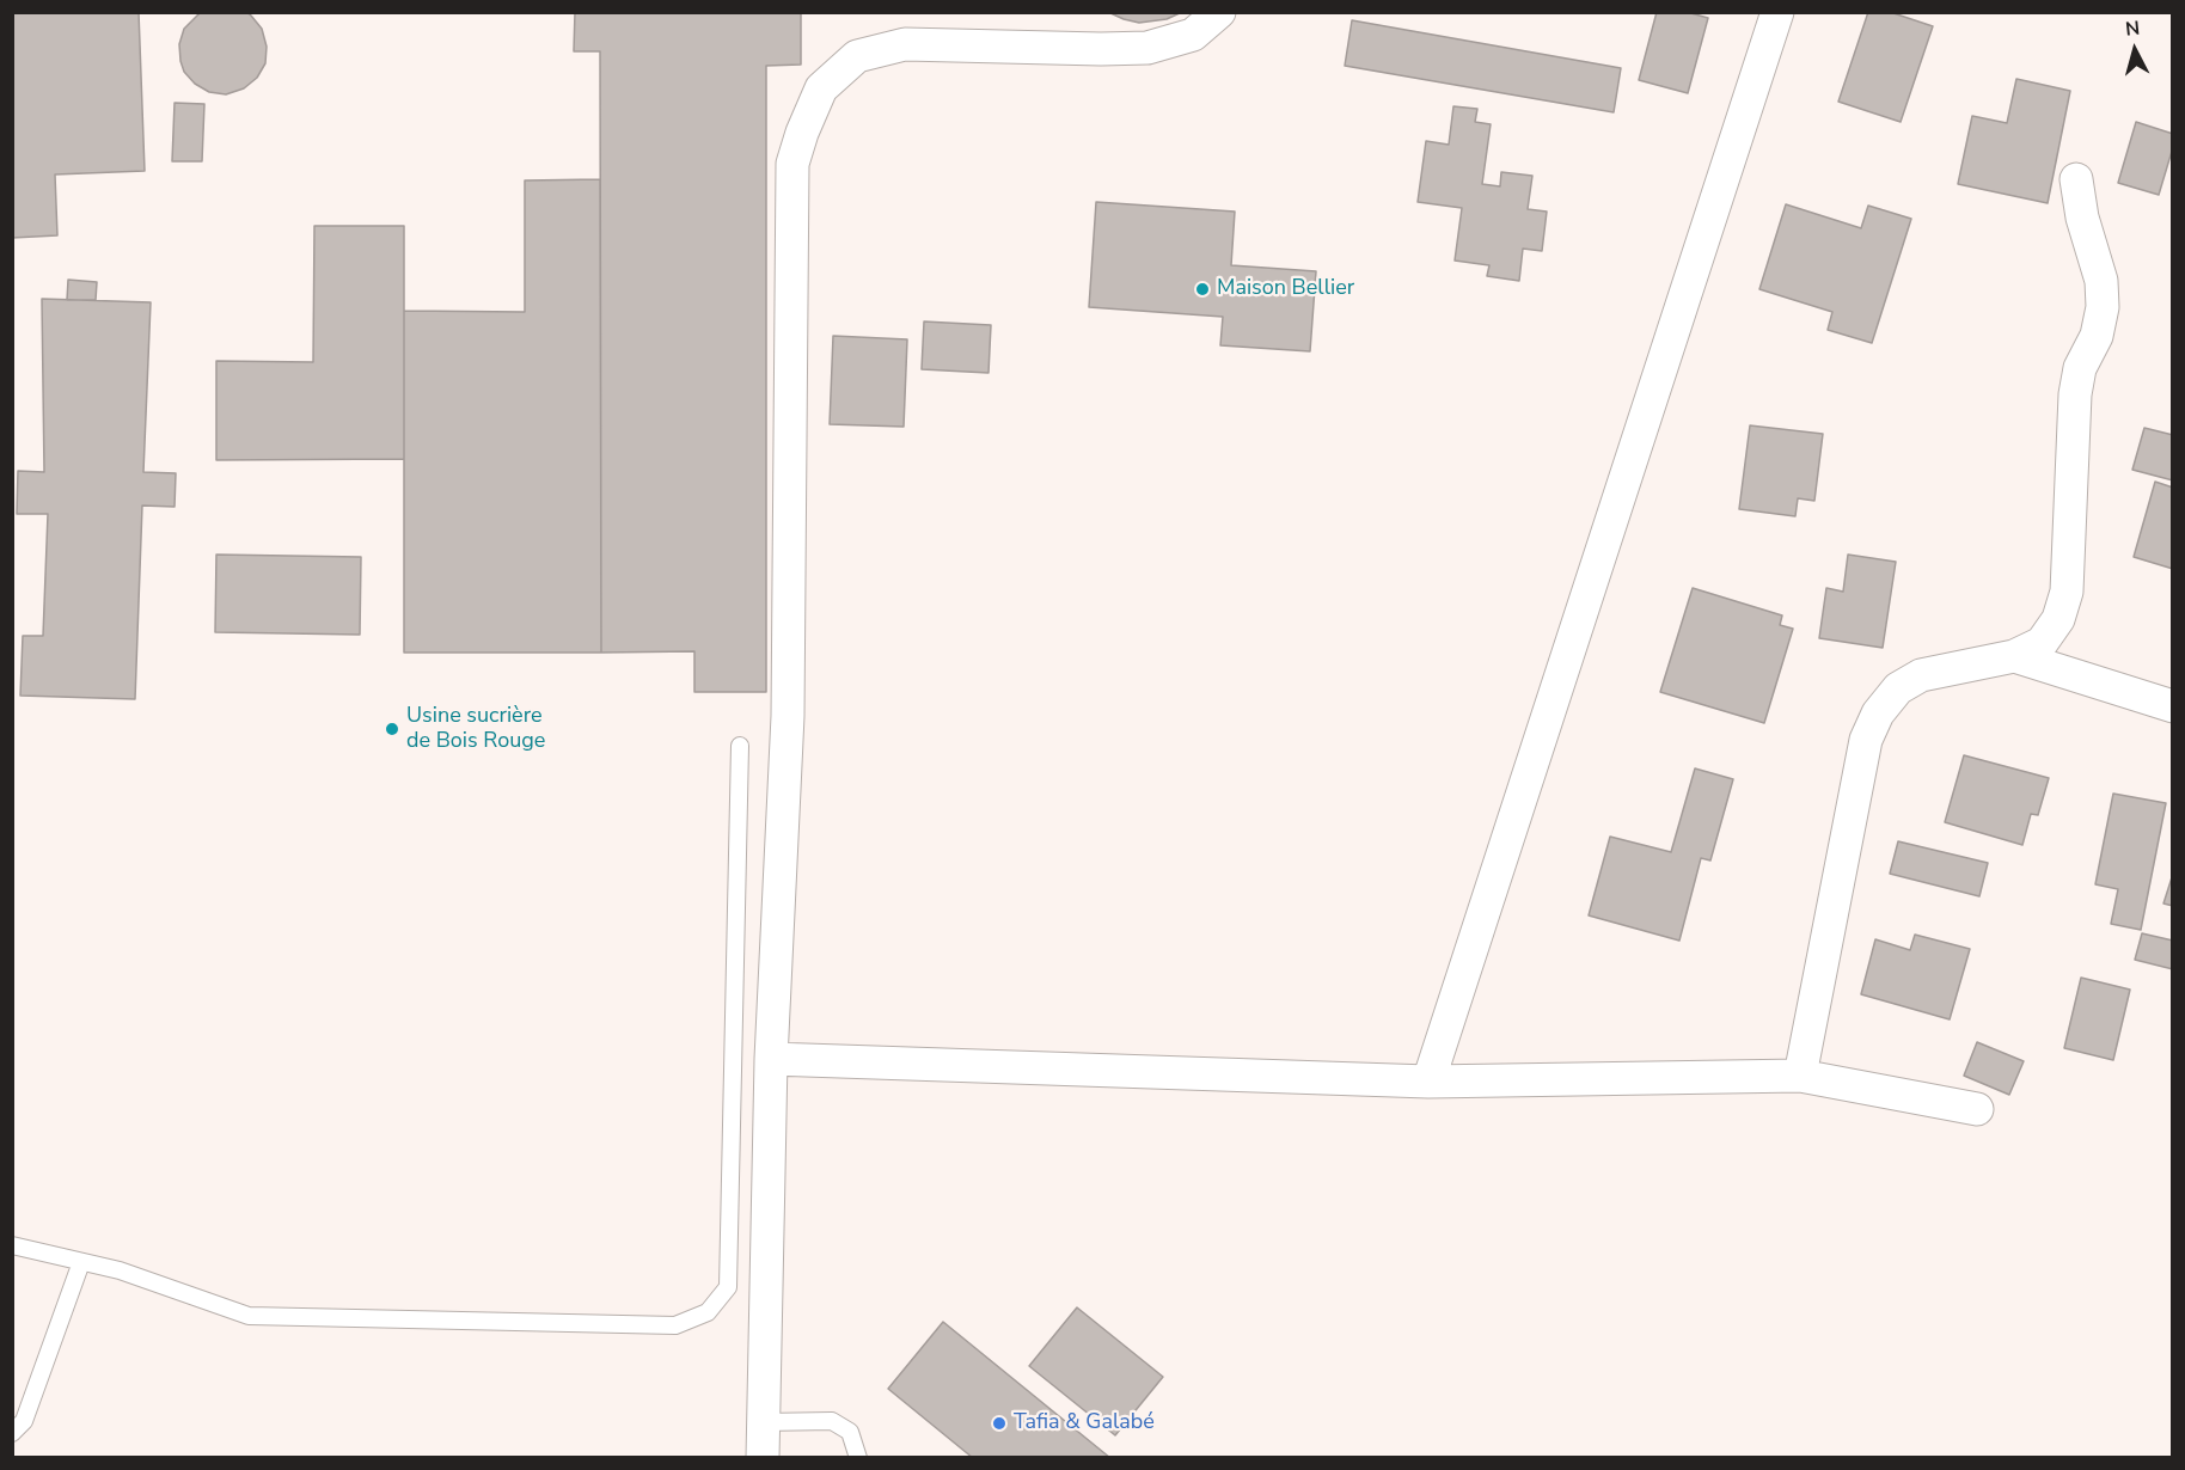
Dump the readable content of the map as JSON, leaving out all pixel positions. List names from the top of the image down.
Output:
{
  "places": ["Maison Bellier", "Usine sucrière de Bois Rouge", "Tafia & Galabé"],
  "north": "top"
}
